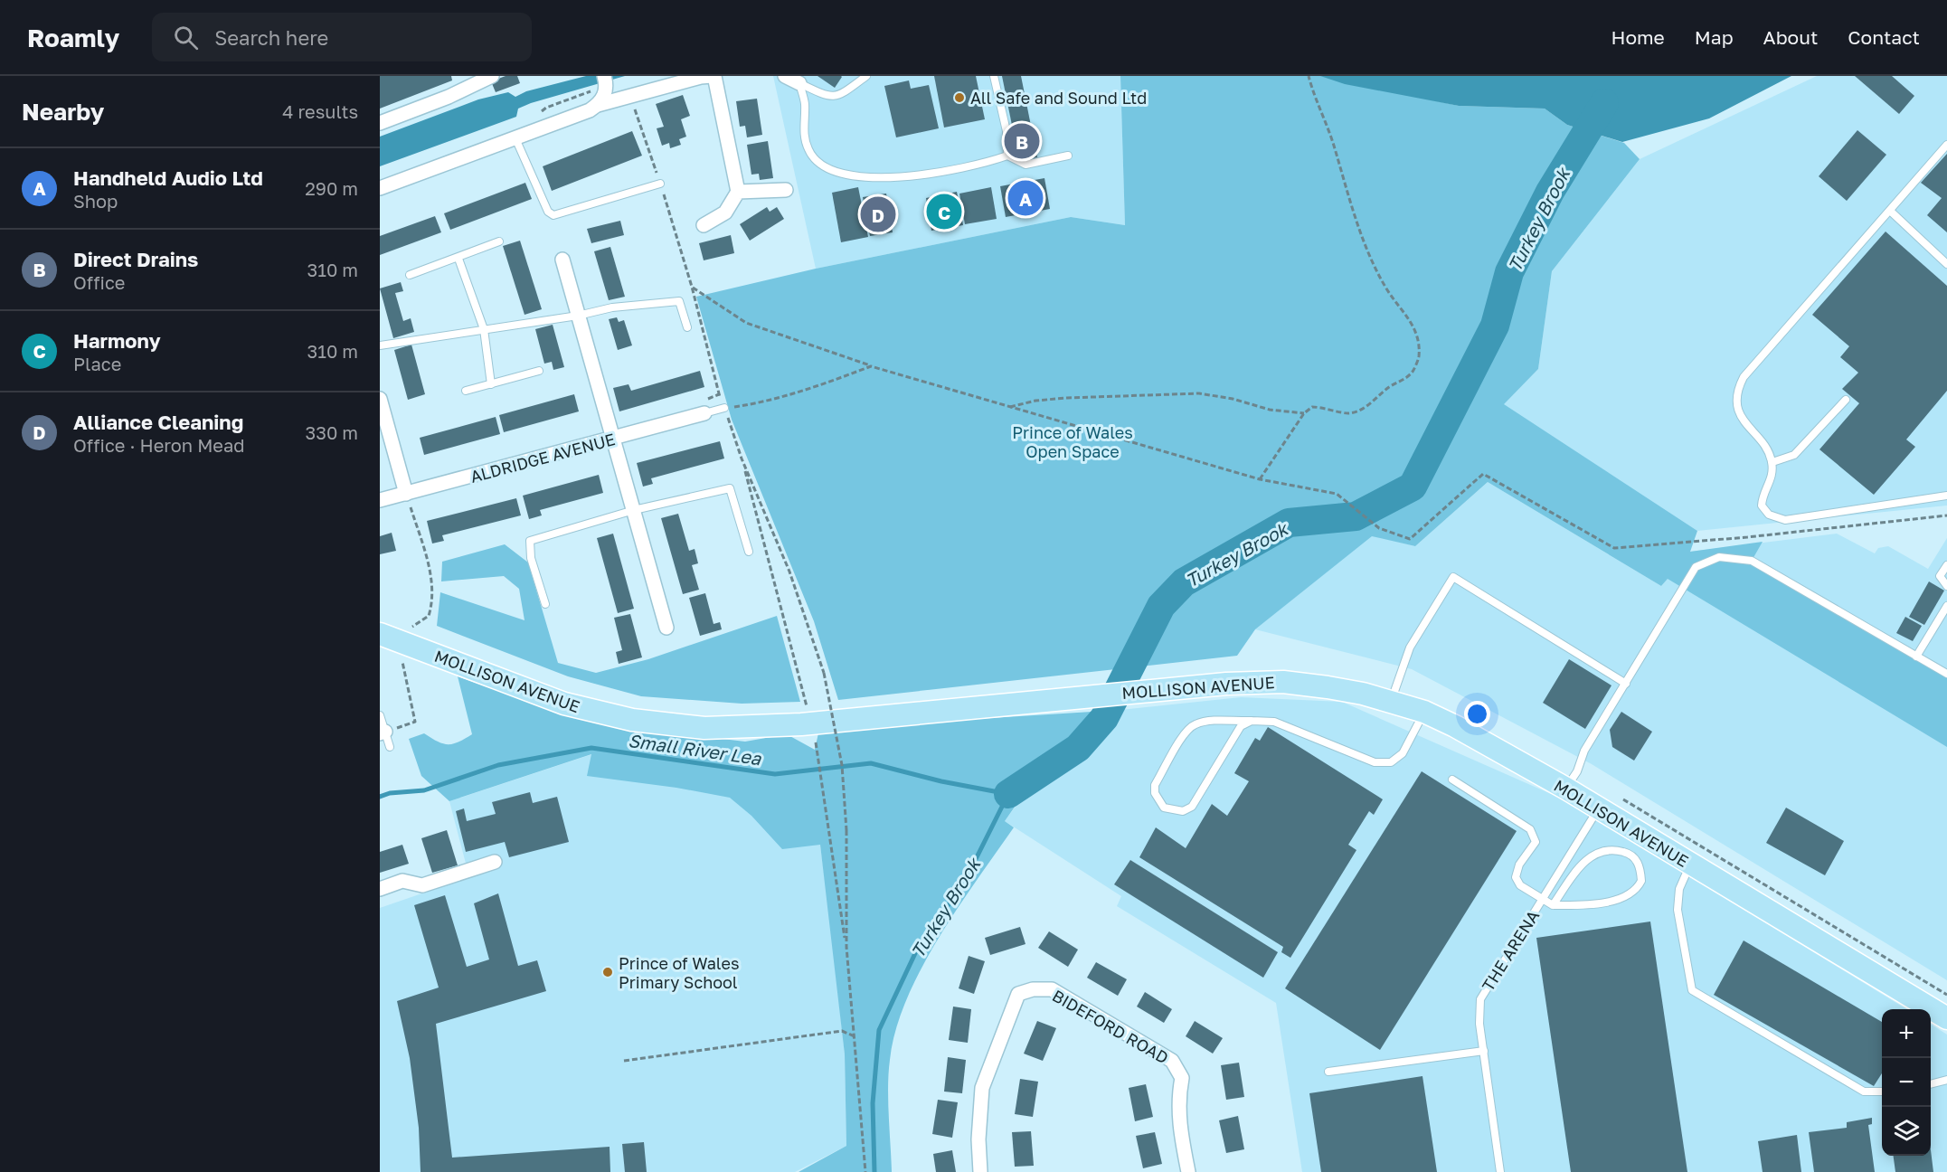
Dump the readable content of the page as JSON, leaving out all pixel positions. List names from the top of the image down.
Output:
{
  "streets": {
    "main road": ["MOLLISON AVENUE"],
    "street": ["ALDRIDGE AVENUE", "BIDEFORD ROAD"],
    "lane": ["THE ARENA"]
  },
  "crossings": [
    ["MOLLISON AVENUE", "THE ARENA"]
  ],
  "water": ["Turkey Brook", "Small River Lea"],
  "parks": ["Prince of Wales Open Space"],
  "places": ["All Safe and Sound Ltd", "Prince of Wales Primary School"],
  "page": {
    "header": "Roamly",
    "search": "Search here",
    "nav": [
      "Home",
      "Map",
      "About",
      "Contact"
    ],
    "heading": ["Nearby", "4 results"],
    "pins": [
      "B",
      "A",
      "C",
      "D"
    ],
    "list": [
      {
        "mark": "A",
        "name": "Handheld Audio Ltd",
        "note": "Shop",
        "value": "290 m"
      },
      {
        "mark": "B",
        "name": "Direct Drains",
        "note": "Office",
        "value": "310 m"
      },
      {
        "mark": "C",
        "name": "Harmony",
        "note": "Place",
        "value": "310 m"
      },
      {
        "mark": "D",
        "name": "Alliance Cleaning",
        "note": "Office · Heron Mead",
        "value": "330 m"
      }
    ],
    "map_buttons": ["+", "−"]
  }
}
